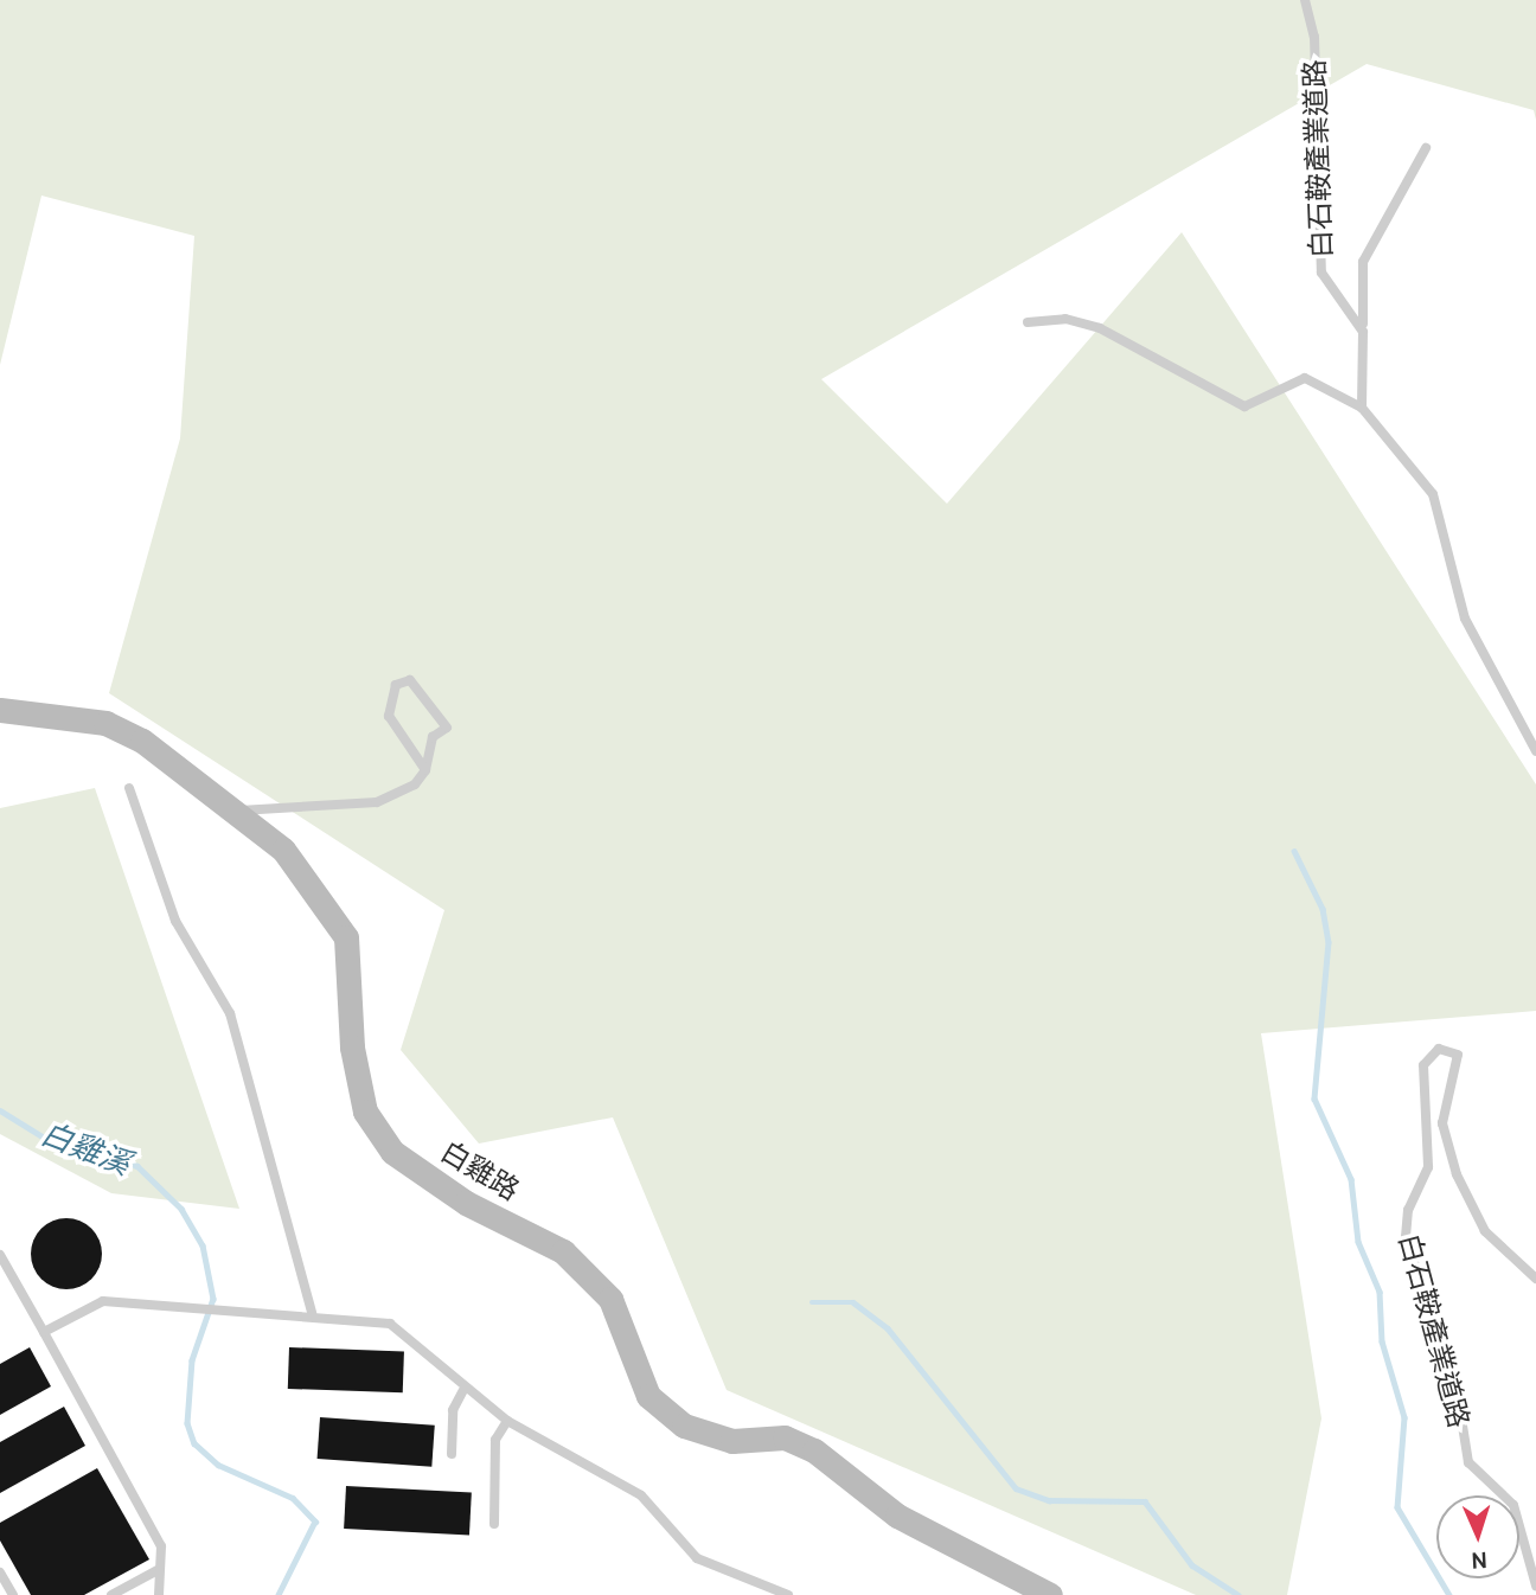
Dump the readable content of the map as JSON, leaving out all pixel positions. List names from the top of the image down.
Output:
{
  "streets": {
    "street": ["白雞路"],
    "lane": ["白石鞍產業道路"]
  },
  "water": ["白雞溪"],
  "north": "bottom"
}
